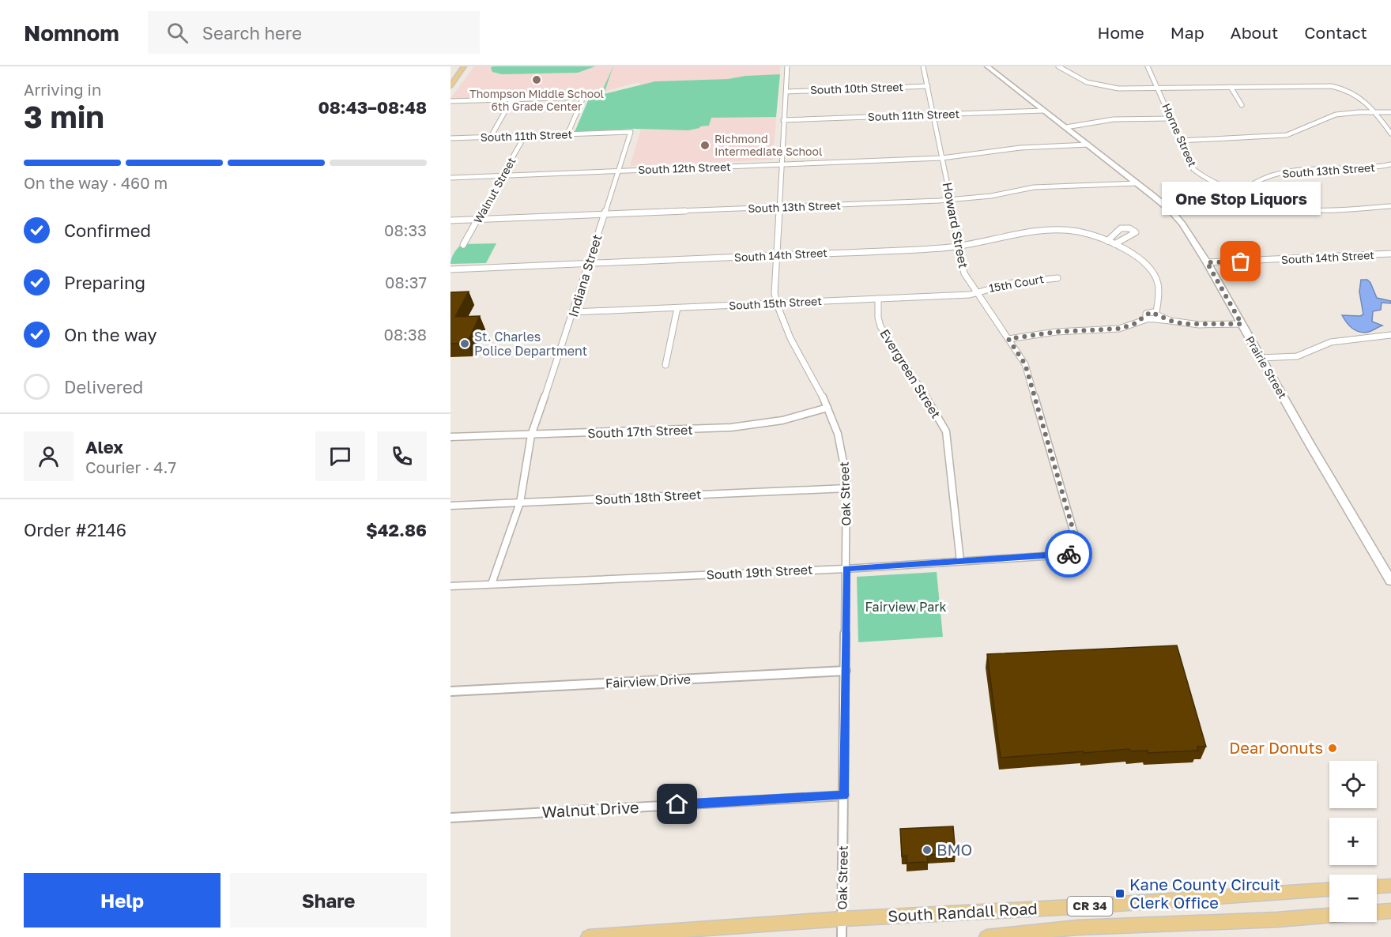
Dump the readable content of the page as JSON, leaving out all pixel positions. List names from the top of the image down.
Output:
{
  "streets": {
    "main road": ["CR 34", "South Randall Road"],
    "street": [
      "South 10th Street",
      "South 11th Street",
      "Horne Street",
      "South 12th Street",
      "South 13th Street",
      "Walnut Street",
      "Howard Street",
      "South 14th Street",
      "Indiana Street",
      "15th Court",
      "South 15th Street",
      "Prairie Street",
      "Evergreen Street",
      "South 17th Street",
      "Oak Street",
      "South 18th Street",
      "South 19th Street",
      "Fairview Drive",
      "Walnut Drive"
    ]
  },
  "crossings": [
    ["South 10th Street", "Howard Street"],
    ["South 10th Street", "Oak Street"],
    ["South 11th Street", "Walnut Street"],
    ["South 11th Street", "Howard Street"],
    ["South 11th Street", "Indiana Street"],
    ["South 11th Street", "Prairie Street"],
    ["South 11th Street", "Oak Street"],
    ["Horne Street", "South 13th Street"],
    ["South 12th Street", "Walnut Street"],
    ["South 12th Street", "Howard Street"],
    ["South 12th Street", "Indiana Street"],
    ["South 12th Street", "Prairie Street"],
    ["South 12th Street", "Oak Street"],
    ["South 13th Street", "Walnut Street"],
    ["South 13th Street", "Howard Street"],
    ["South 13th Street", "Indiana Street"],
    ["South 13th Street", "Prairie Street"],
    ["South 13th Street", "Oak Street"],
    ["Howard Street", "South 14th Street"],
    ["Howard Street", "15th Court"],
    ["Howard Street", "South 15th Street"],
    ["Howard Street", "South 19th Street"],
    ["South 14th Street", "Indiana Street"],
    ["South 14th Street", "Prairie Street"],
    ["South 14th Street", "Oak Street"],
    ["Indiana Street", "South 15th Street"],
    ["Indiana Street", "South 17th Street"],
    ["Indiana Street", "South 18th Street"],
    ["Indiana Street", "South 19th Street"],
    ["15th Court", "South 15th Street"],
    ["South 15th Street", "Evergreen Street"],
    ["South 15th Street", "Oak Street"],
    ["Evergreen Street", "South 19th Street"],
    ["South 17th Street", "Oak Street"],
    ["Oak Street", "South 18th Street"],
    ["Oak Street", "South 19th Street"],
    ["Oak Street", "Fairview Drive"],
    ["Oak Street", "Walnut Drive"],
    ["Oak Street", "South Randall Road"]
  ],
  "parks": ["Fairview Park"],
  "places": {
    "other": [
      "Thompson Middle School 6th Grade Center",
      "Richmond Intermediate School",
      "One Stop Liquors",
      "St. Charles Police Department",
      "Dear Donuts",
      "BMO"
    ],
    "transit": ["Kane County Circuit Clerk Office"]
  },
  "page": {
    "header": "Nomnom",
    "search": "Search here",
    "nav": [
      "Home",
      "Map",
      "About",
      "Contact"
    ],
    "heading": ["3 min", "Arriving in", "08:43–08:48"],
    "panel": [
      "Alex",
      "Courier · 4.7",
      "Order #2146",
      "$42.86"
    ],
    "bar": "On the way · 460 m",
    "bubble": "One Stop Liquors",
    "list": [
      ["Confirmed", "08:33"],
      ["Preparing", "08:37"],
      ["On the way", "08:38"],
      "Delivered"
    ],
    "map_buttons": ["+", "−"],
    "buttons": ["Help", "Share"]
  }
}
